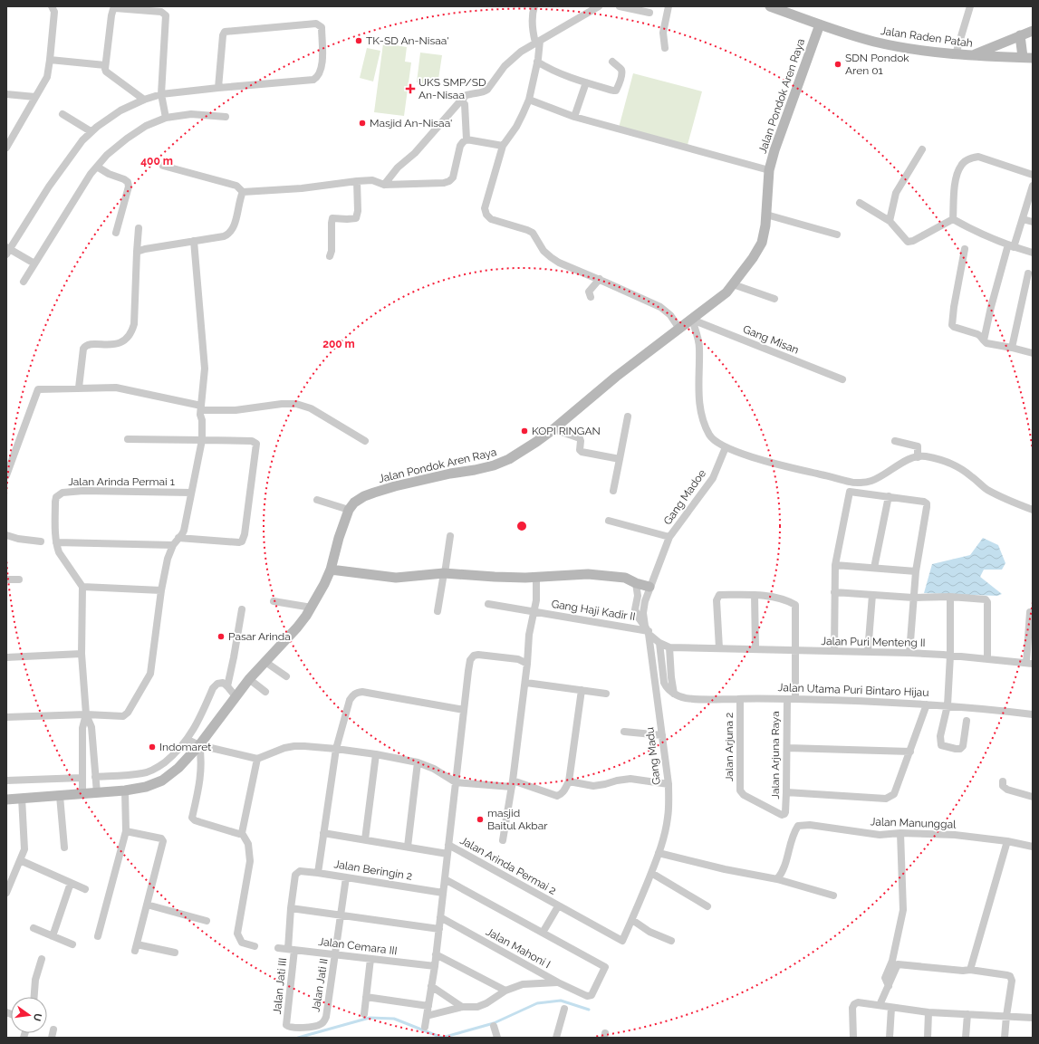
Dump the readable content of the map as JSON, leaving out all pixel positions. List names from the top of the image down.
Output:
{
  "streets": {
    "main road": ["Jalan Raden Patah", "Jalan Pondok Aren Raya"],
    "street": [
      "Gang Misan",
      "Jalan Arinda Permai 1",
      "Gang Madoe",
      "Gang Haji Kadir II",
      "Jalan Puri Menteng II",
      "Jalan Utama Puri Bintaro Hijau",
      "Jalan Arjuna 2",
      "Jalan Arjuna Raya",
      "Gang Madu",
      "Jalan Manunggal",
      "Jalan Arinda Permai 2",
      "Jalan Beringin 2",
      "Jalan Cemara III",
      "Jalan Mahoni I",
      "Jalan Jati II",
      "Jalan Jati III"
    ]
  },
  "crossings": [
    ["Jalan Raden Patah", "Jalan Pondok Aren Raya"],
    ["Jalan Pondok Aren Raya", "Gang Misan"],
    ["Gang Madoe", "Gang Madu"],
    ["Gang Haji Kadir II", "Gang Madu"],
    ["Jalan Utama Puri Bintaro Hijau", "Jalan Arjuna 2"],
    ["Jalan Utama Puri Bintaro Hijau", "Jalan Arjuna Raya"],
    ["Jalan Arjuna 2", "Jalan Arjuna Raya"],
    ["Gang Madu", "Jalan Arinda Permai 2"],
    ["Jalan Arinda Permai 2", "Jalan Beringin 2"],
    ["Jalan Arinda Permai 2", "Jalan Cemara III"],
    ["Jalan Arinda Permai 2", "Jalan Mahoni I"],
    ["Jalan Beringin 2", "Jalan Jati III"],
    ["Jalan Cemara III", "Jalan Jati II"],
    ["Jalan Cemara III", "Jalan Jati III"],
    ["Jalan Jati II", "Jalan Jati III"]
  ],
  "places": {
    "other": [
      "TK-SD An-Nisaa'",
      "SDN Pondok Aren 01",
      "Masjid An-Nisaa'",
      "KOPI RINGAN",
      "Pasar Arinda",
      "Indomaret",
      "masjid Baitul Akbar"
    ],
    "health": ["UKS SMP/SD An-Nisaa"]
  },
  "north": "right",
  "rings": ["400 m", "200 m"]
}
